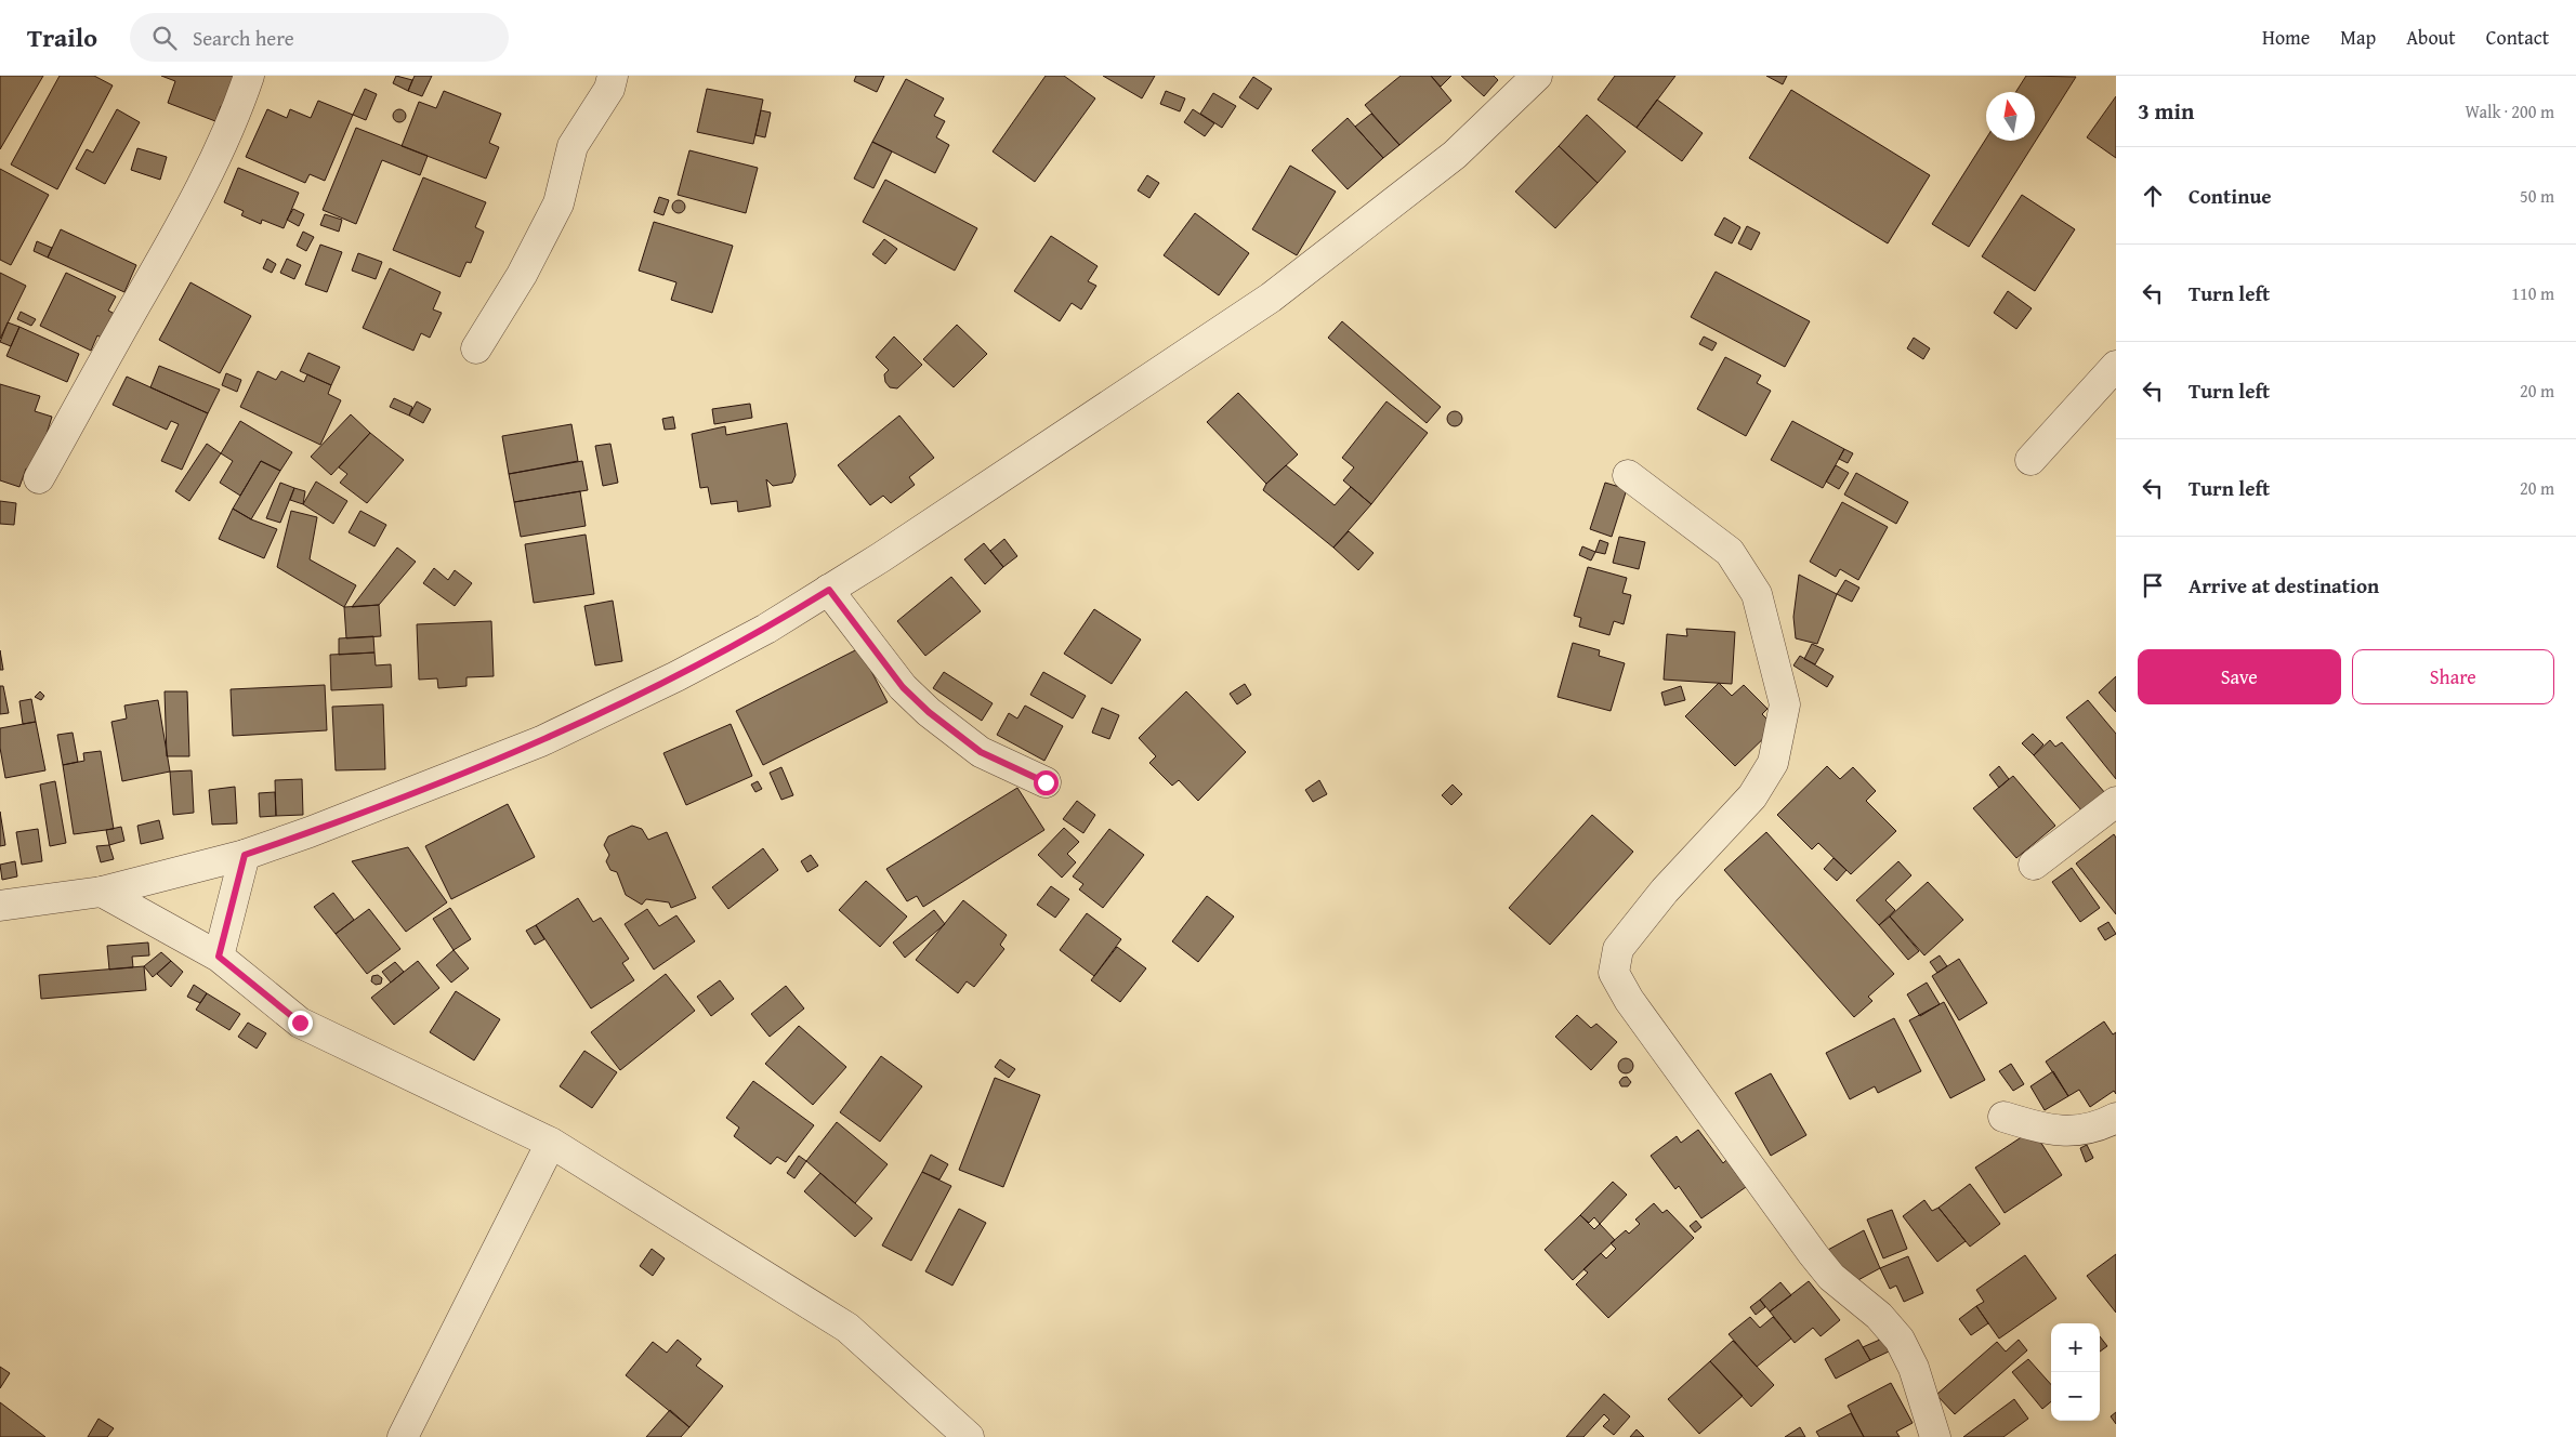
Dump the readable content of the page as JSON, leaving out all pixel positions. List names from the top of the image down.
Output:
{
  "north": "top",
  "page": {
    "header": "Trailo",
    "search": "Search here",
    "nav": [
      "Home",
      "Map",
      "About",
      "Contact"
    ],
    "heading": ["3 min", "Walk · 200 m"],
    "list": [
      ["Continue", "50 m"],
      ["Turn left", "110 m"],
      ["Turn left", "20 m"],
      ["Turn left", "20 m"],
      "Arrive at destination"
    ],
    "buttons": ["Save", "Share"],
    "map_buttons": ["+", "−"]
  }
}
